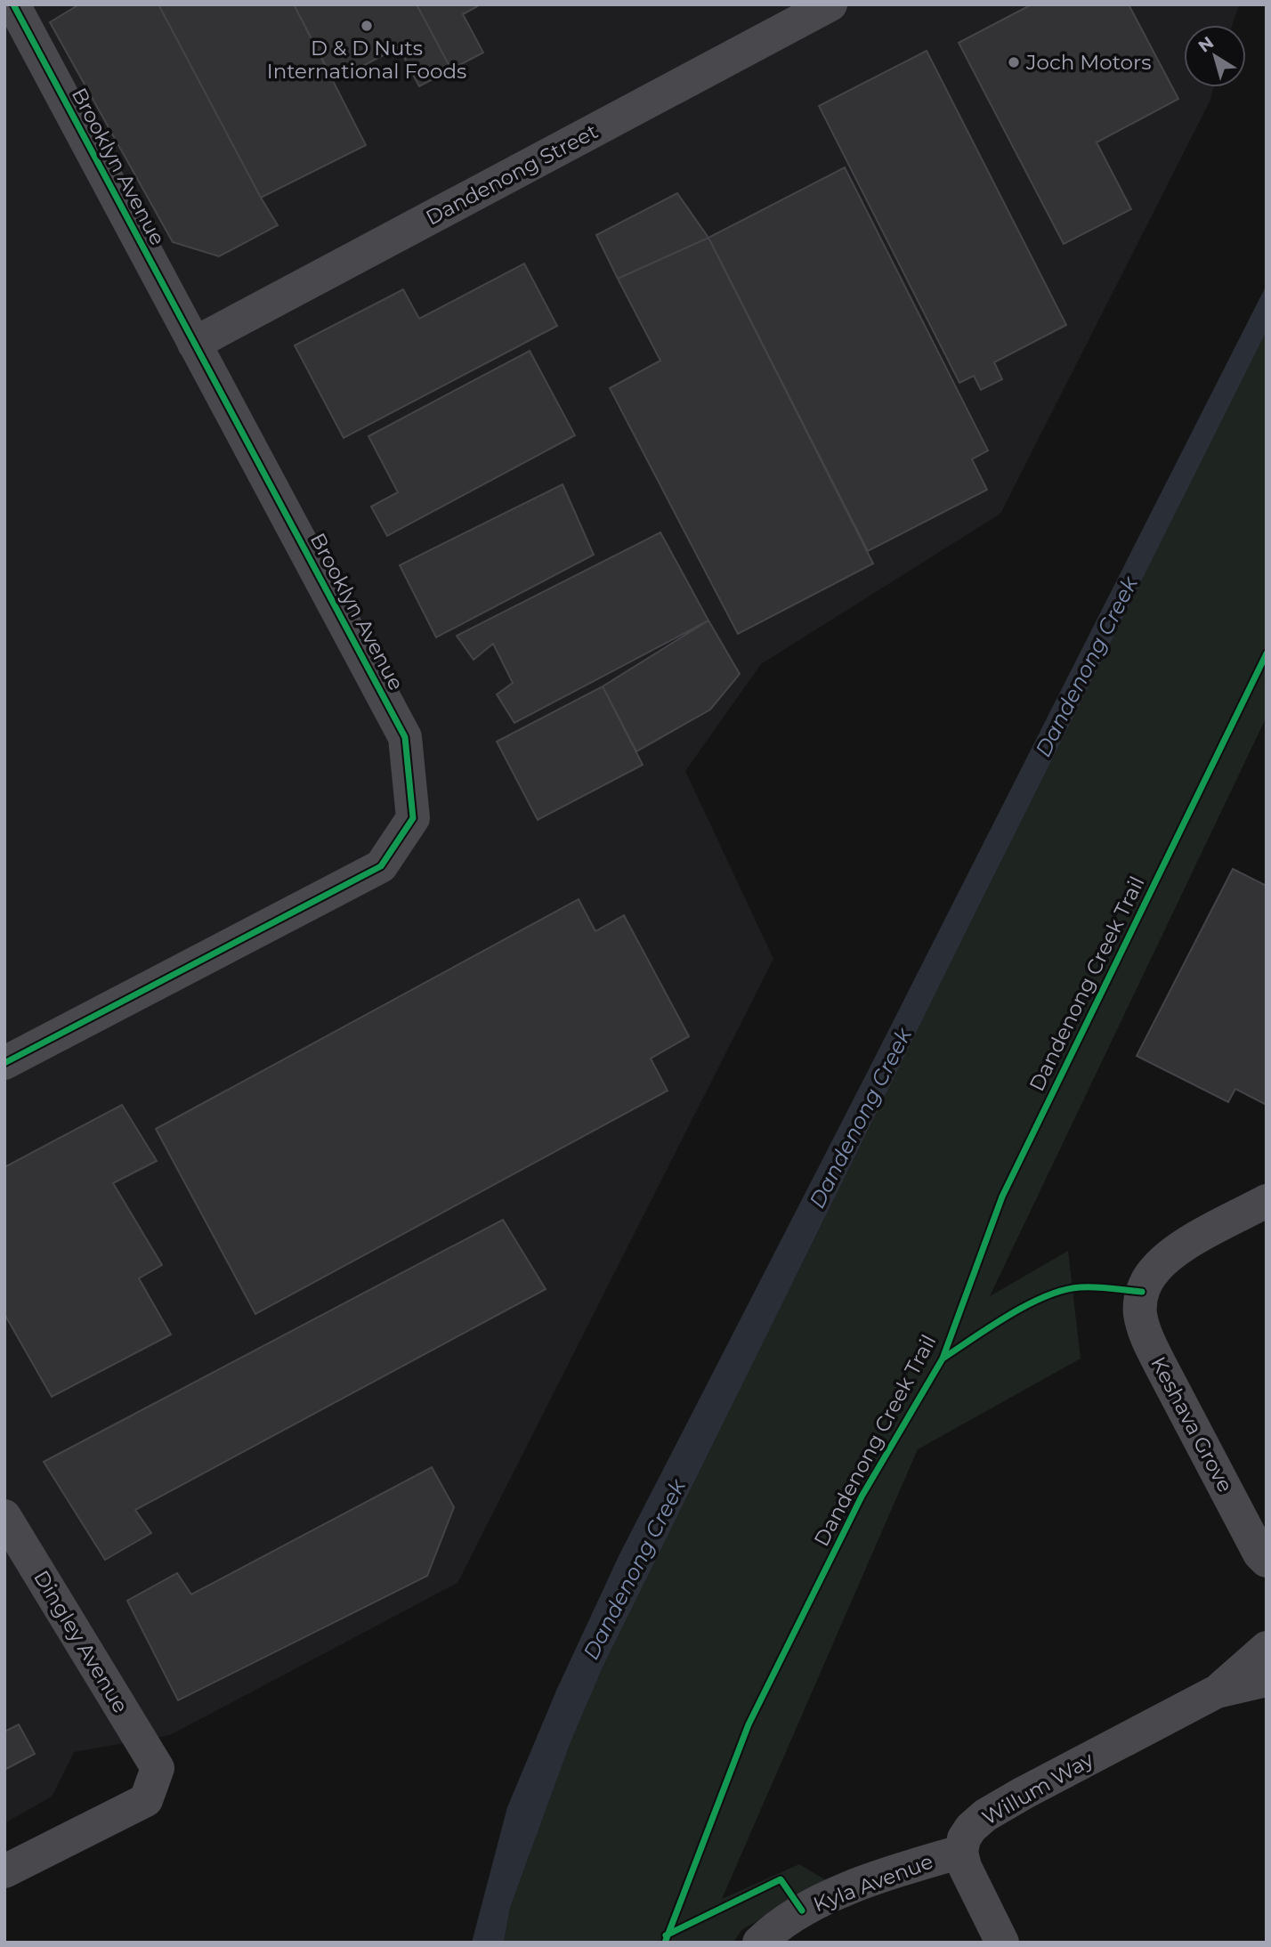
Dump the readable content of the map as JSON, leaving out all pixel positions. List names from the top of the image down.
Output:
{
  "streets": {
    "street": [
      "Brooklyn Avenue",
      "Dandenong Street",
      "Keshava Grove",
      "Dingley Avenue",
      "Willum Way",
      "Kyla Avenue"
    ],
    "cycle path": ["Dandenong Creek Trail"]
  },
  "crossings": [
    ["Brooklyn Avenue", "Dandenong Street"],
    ["Willum Way", "Kyla Avenue"]
  ],
  "water": ["Dandenong Creek"],
  "places": ["D & D Nuts International Foods", "Joch Motors"],
  "north": "top left"
}
